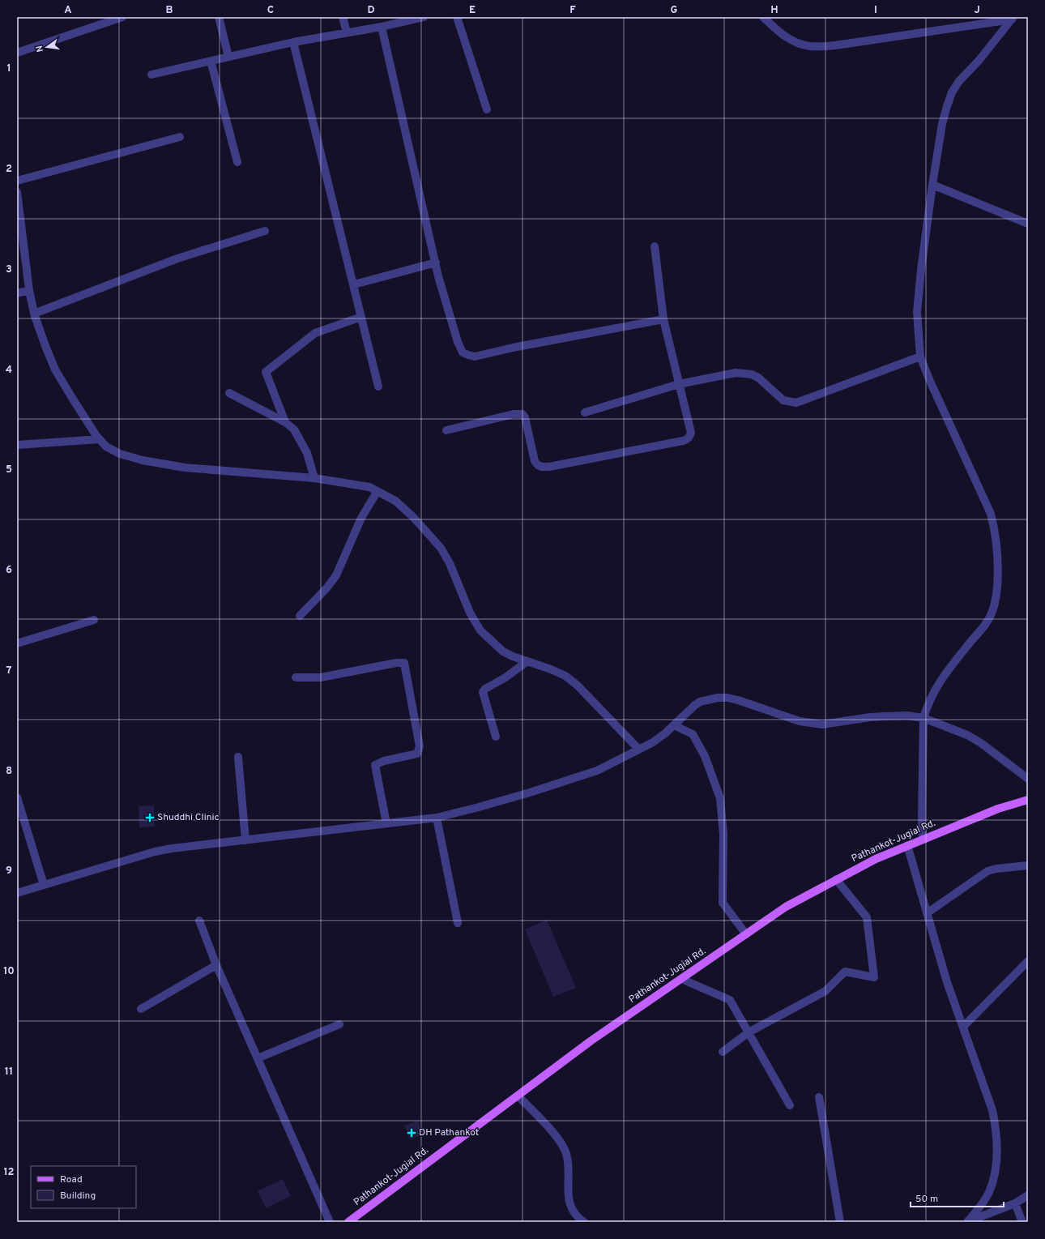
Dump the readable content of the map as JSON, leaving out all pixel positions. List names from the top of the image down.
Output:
{
  "streets": {
    "main road": ["Pathankot-Jugial Rd."]
  },
  "places": {
    "health": ["Shuddhi Clinic", "DH Pathankot"]
  },
  "legend": ["Road", "Building"],
  "scale_bar": "50 m",
  "north": "left",
  "grid": {
    "columns": [
      "A",
      "B",
      "C",
      "D",
      "E",
      "F",
      "G",
      "H",
      "I",
      "J"
    ],
    "rows": [
      "1",
      "2",
      "3",
      "4",
      "5",
      "6",
      "7",
      "8",
      "9",
      "10",
      "11",
      "12"
    ]
  }
}
